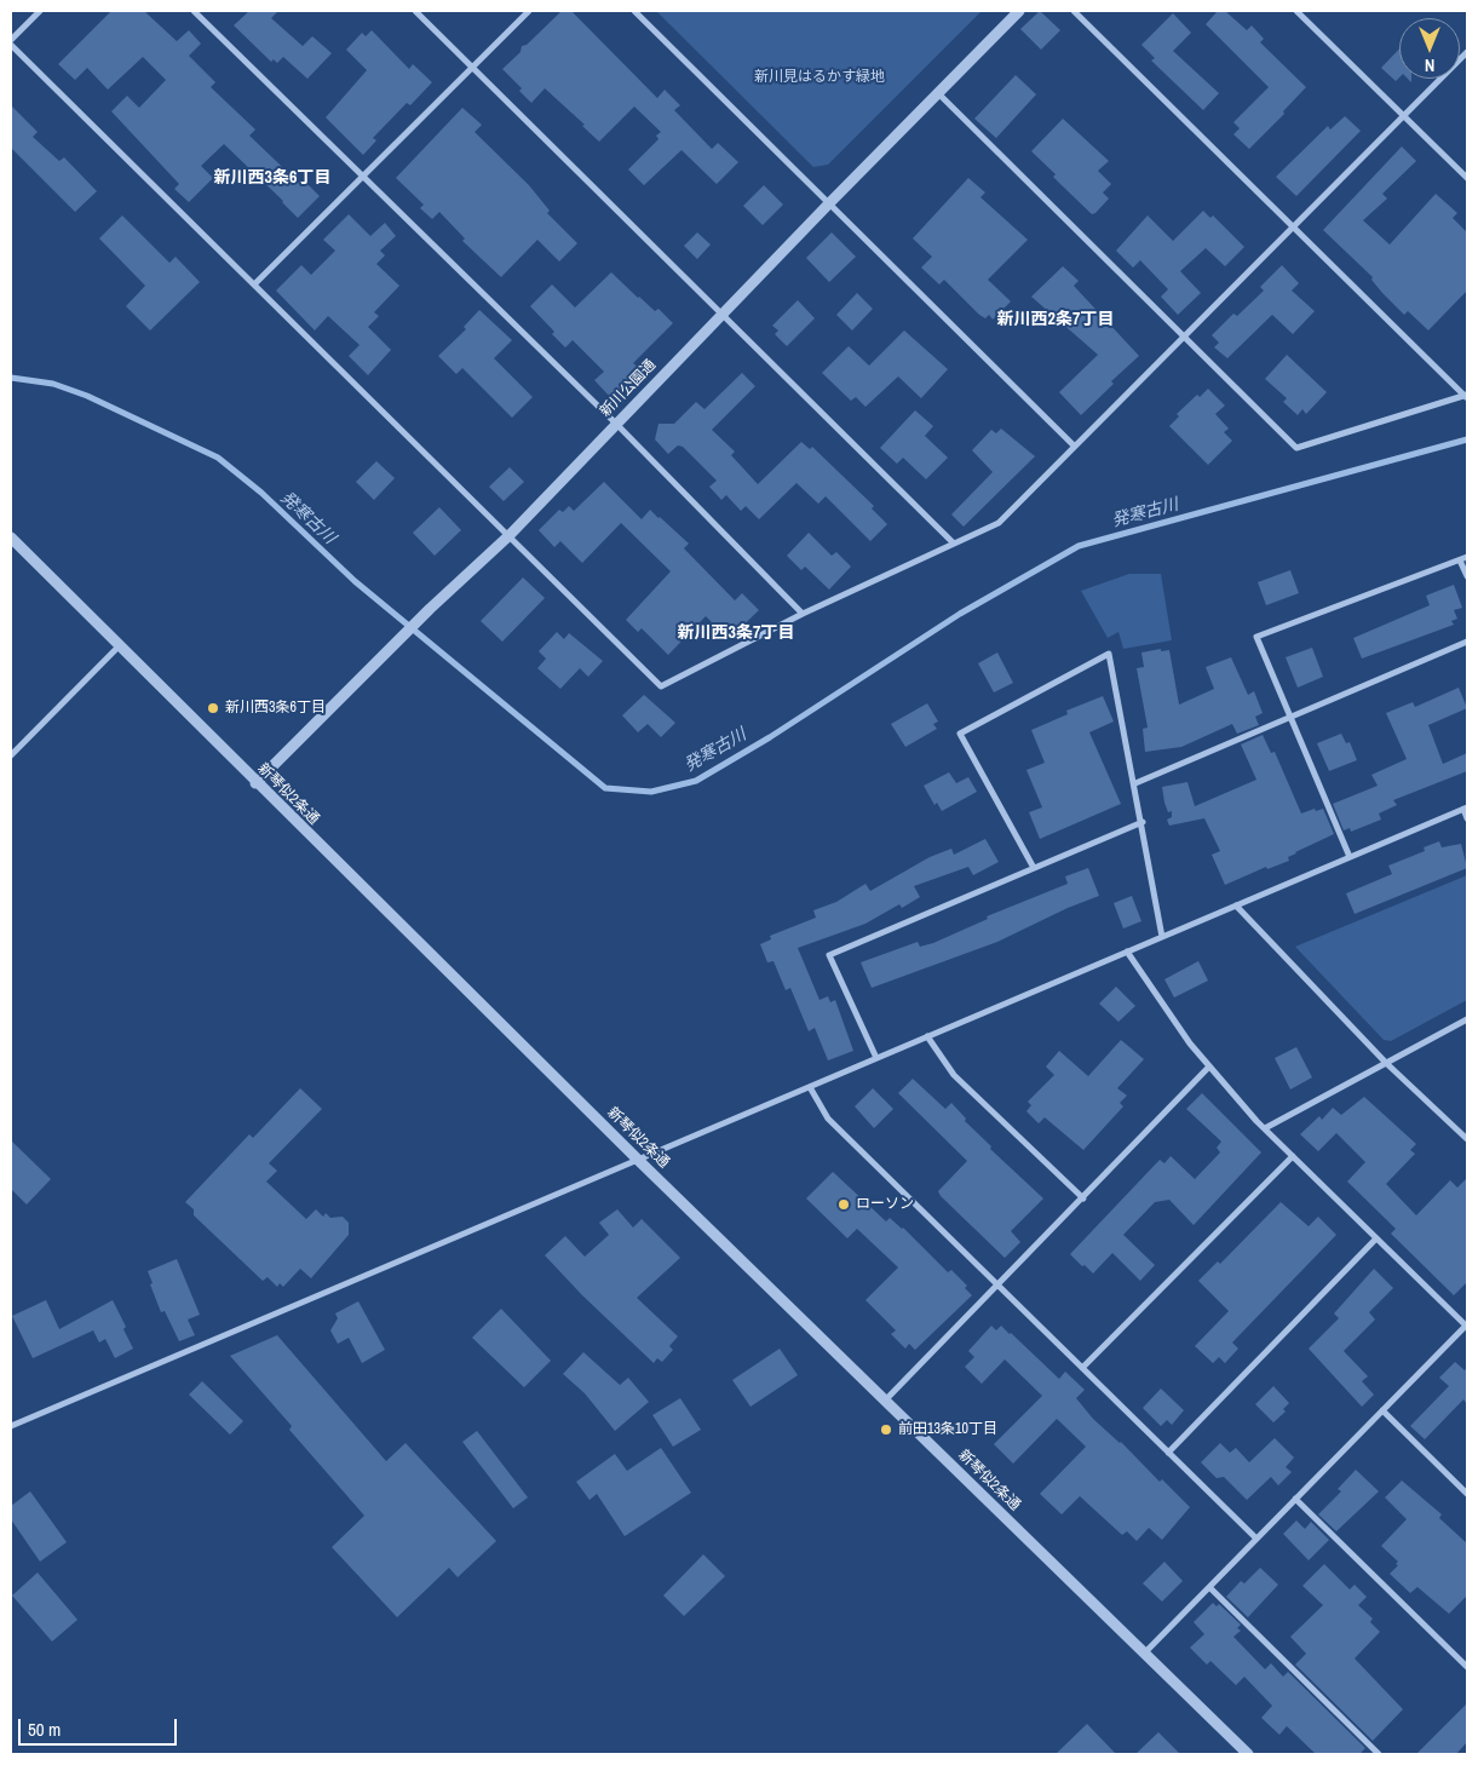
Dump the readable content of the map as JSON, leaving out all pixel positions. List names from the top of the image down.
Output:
{
  "streets": {
    "street": ["新川公園通", "新琴似2条通"]
  },
  "crossings": [
    ["新川公園通", "新琴似2条通"]
  ],
  "districts": ["新川西3条6丁目", "新川西2条7丁目", "新川西3条7丁目"],
  "water": ["発寒古川"],
  "parks": ["新川見はるかす緑地"],
  "places": ["新川西3条6丁目", "ローソン", "前田13条10丁目"],
  "scale_bar": "50 m",
  "north": "bottom"
}
